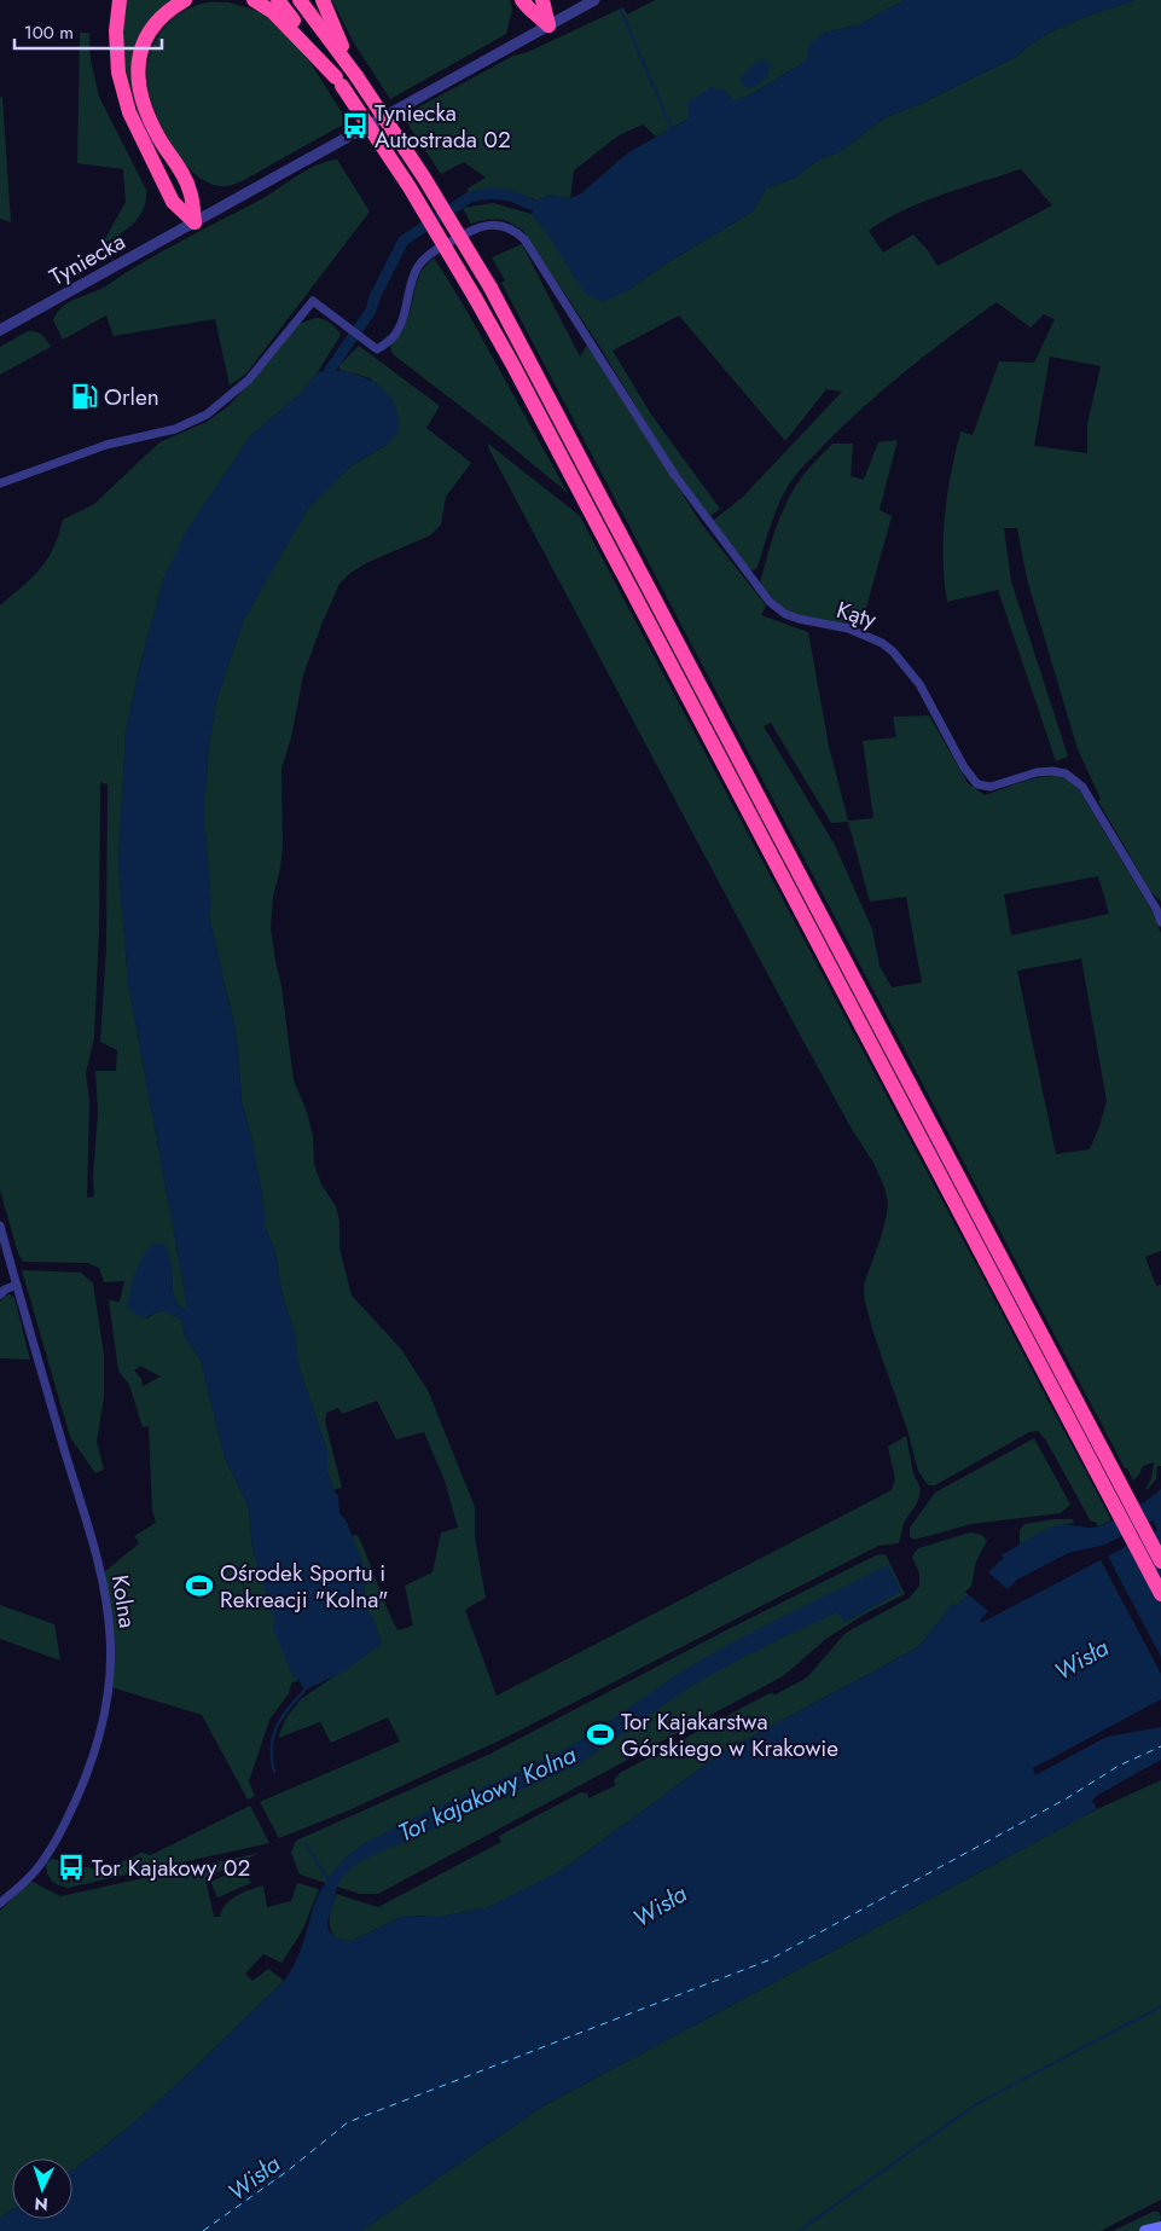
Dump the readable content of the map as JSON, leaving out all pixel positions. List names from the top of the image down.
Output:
{
  "streets": {
    "street": ["Tyniecka", "Kąty", "Kolna"]
  },
  "water": ["Wisła", "Tor kajakowy Kolna"],
  "places": {
    "bus stop": ["Tyniecka Autostrada 02", "Tor Kajakowy 02"],
    "fuel station": ["Orlen"],
    "sports": ["Ośrodek Sportu i Rekreacji \"Kolna\"", "Tor Kajakarstwa Górskiego w Krakowie"]
  },
  "scale_bar": "100 m",
  "north": "bottom"
}
